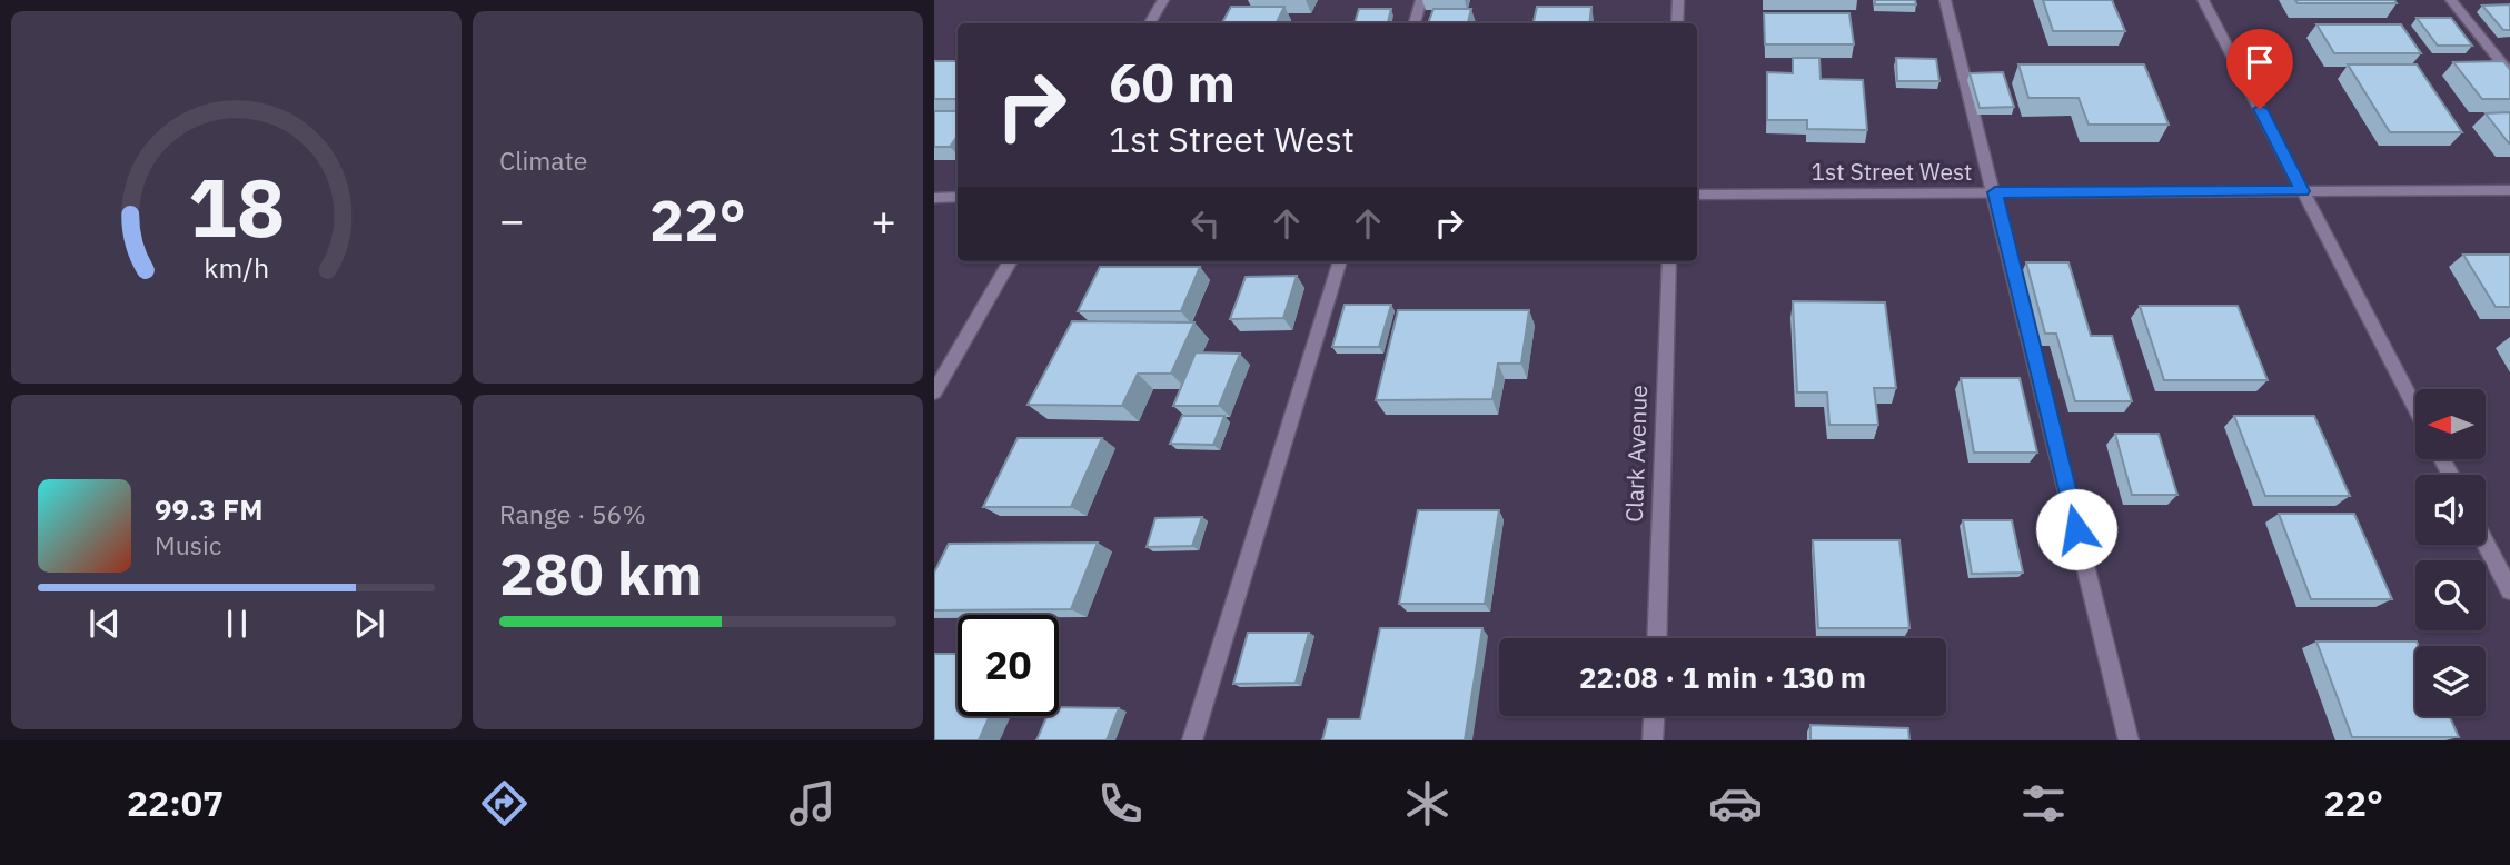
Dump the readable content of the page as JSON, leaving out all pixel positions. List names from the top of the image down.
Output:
{
  "streets": {
    "street": ["1st Street West", "Clark Avenue"]
  },
  "north": "left",
  "page": {
    "tile": [
      "Climate",
      ["Range · 56%", "280 km"]
    ],
    "turn": ["60 m", "1st Street West"],
    "heat": ["−", "22°", "+"],
    "song": ["99.3 FM", "Music"],
    "limit": "20",
    "trip": "22:08 · 1 min · 130 m",
    "tabs": ["22:07", "22°"],
    "gauge": ["18", "km/h"]
  }
}
